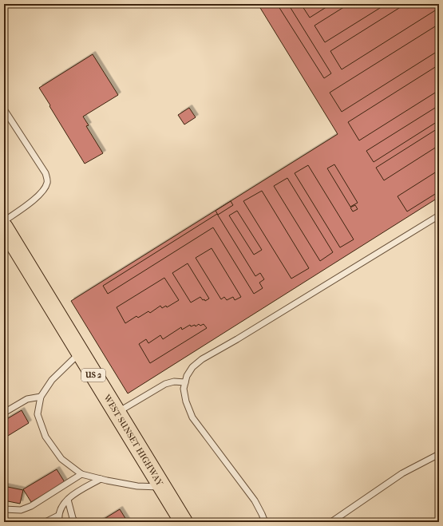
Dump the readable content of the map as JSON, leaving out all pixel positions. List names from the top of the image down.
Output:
{
  "streets": {
    "main road": ["US 2", "WEST SUNSET HIGHWAY"]
  }
}
